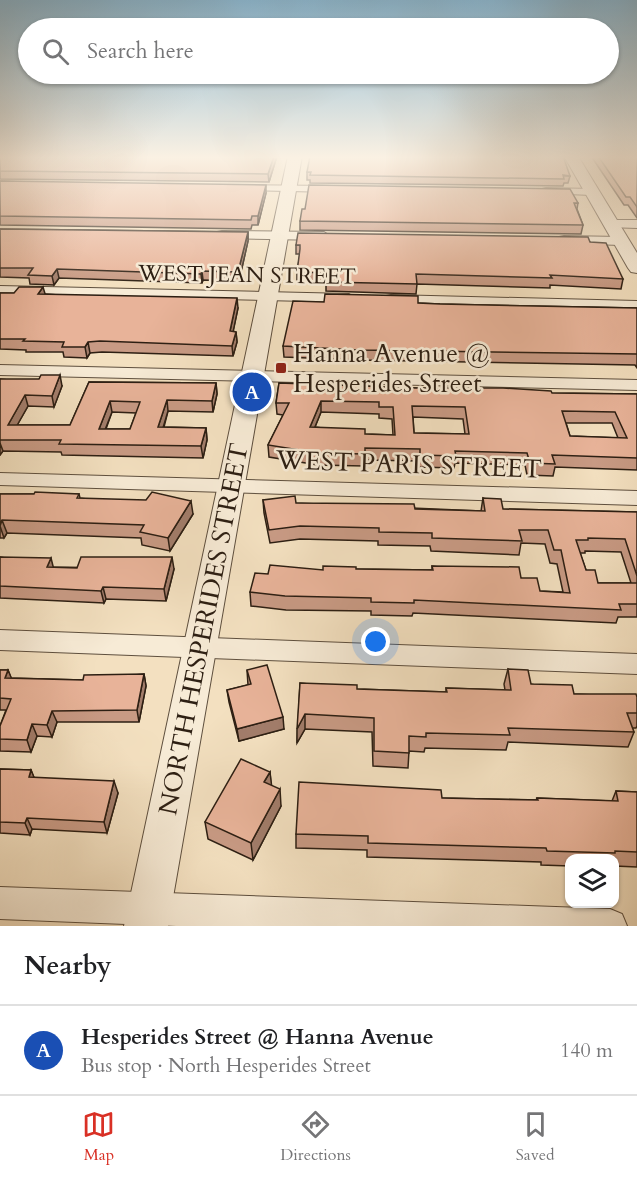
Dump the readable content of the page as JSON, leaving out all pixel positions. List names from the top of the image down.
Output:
{
  "streets": {
    "street": ["WEST JEAN STREET", "WEST PARIS STREET", "NORTH HESPERIDES STREET"]
  },
  "crossings": [
    ["WEST JEAN STREET", "NORTH HESPERIDES STREET"],
    ["WEST PARIS STREET", "NORTH HESPERIDES STREET"]
  ],
  "places": {
    "transit": ["Hanna Avenue @ Hesperides Street"]
  },
  "page": {
    "search": "Search here",
    "pins": "A",
    "heading": "Nearby",
    "list": [
      {
        "mark": "A",
        "name": "Hesperides Street @ Hanna Avenue",
        "note": "Bus stop · North Hesperides Street",
        "value": "140 m"
      }
    ],
    "nav": ["Map", "Directions", "Saved"]
  }
}
